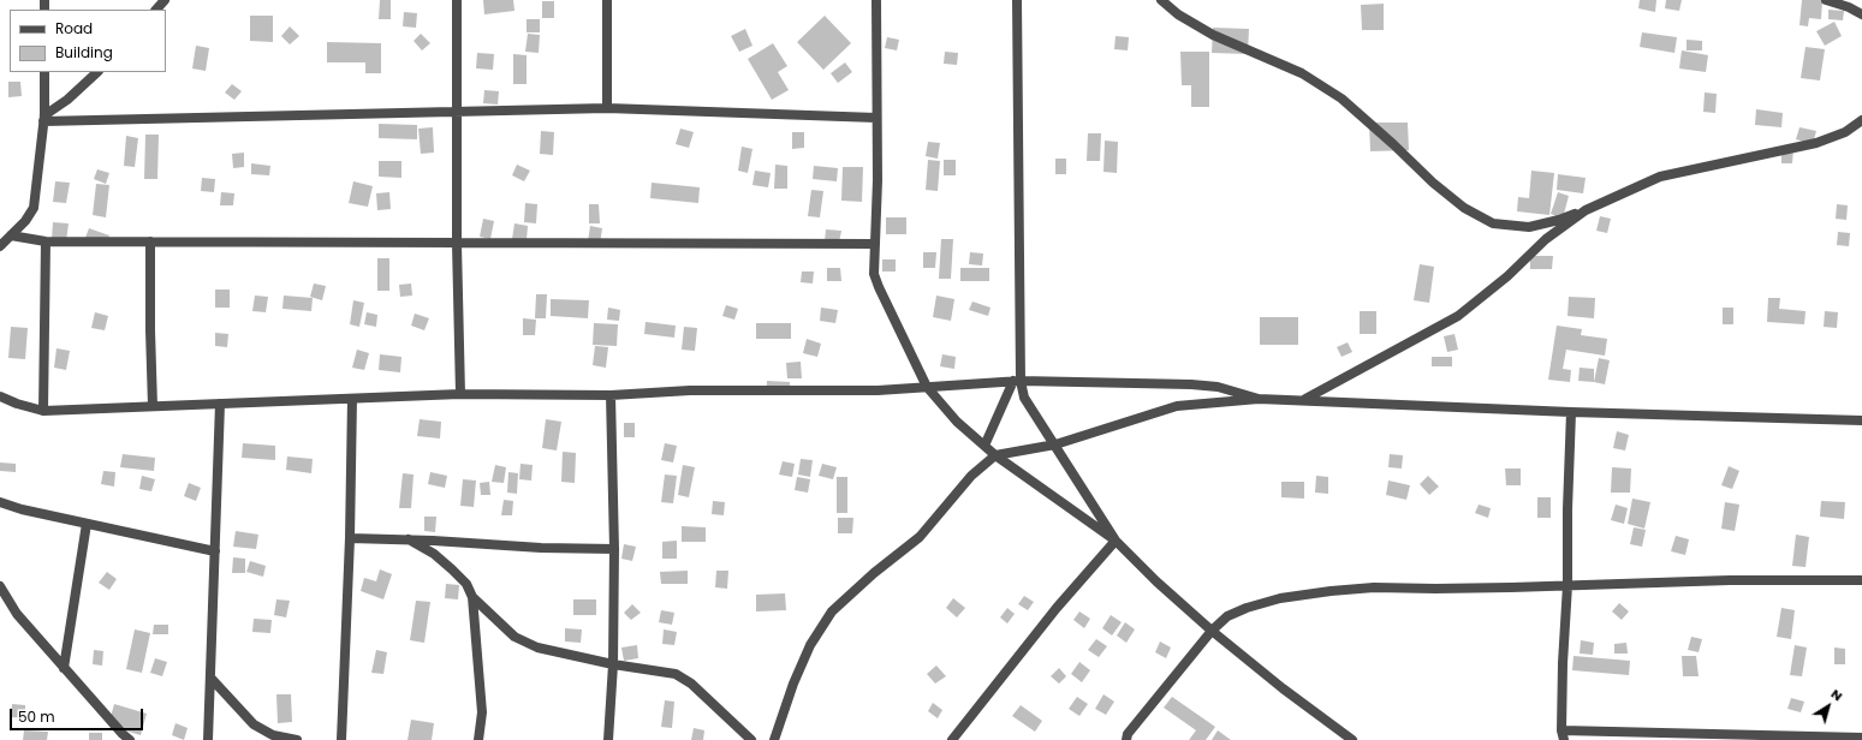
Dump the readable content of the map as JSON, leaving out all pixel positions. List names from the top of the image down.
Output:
{
  "legend": ["Road", "Building"],
  "scale_bar": "50 m",
  "north": "top right"
}
